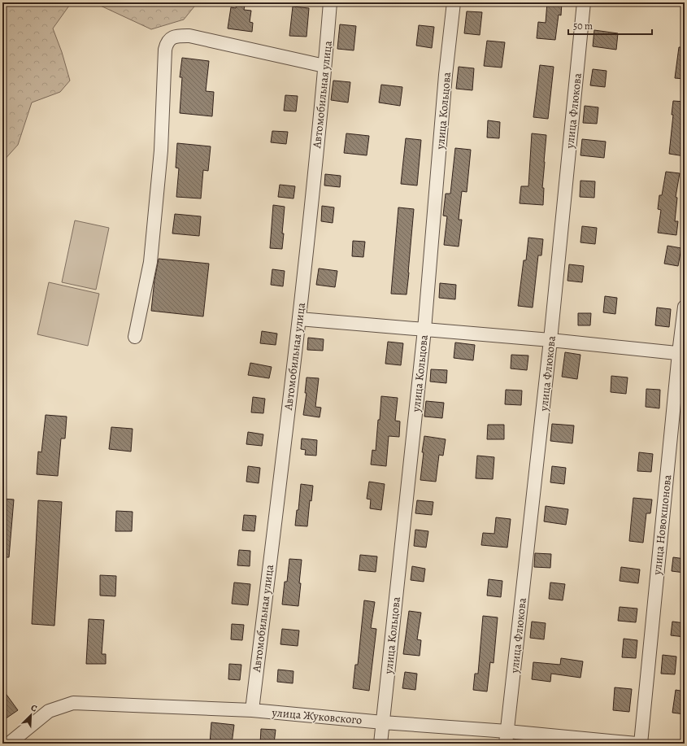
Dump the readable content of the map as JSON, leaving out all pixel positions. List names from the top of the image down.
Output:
{
  "streets": {
    "street": [
      "Автомобильная улица",
      "улица Кольцова",
      "улица Флюкова",
      "улица Новокшонова",
      "улица Жуковского"
    ]
  },
  "crossings": [
    ["Автомобильная улица", "улица Жуковского"],
    ["улица Кольцова", "улица Жуковского"],
    ["улица Флюкова", "улица Жуковского"]
  ],
  "scale_bar": "50 m",
  "north": "top right"
}
